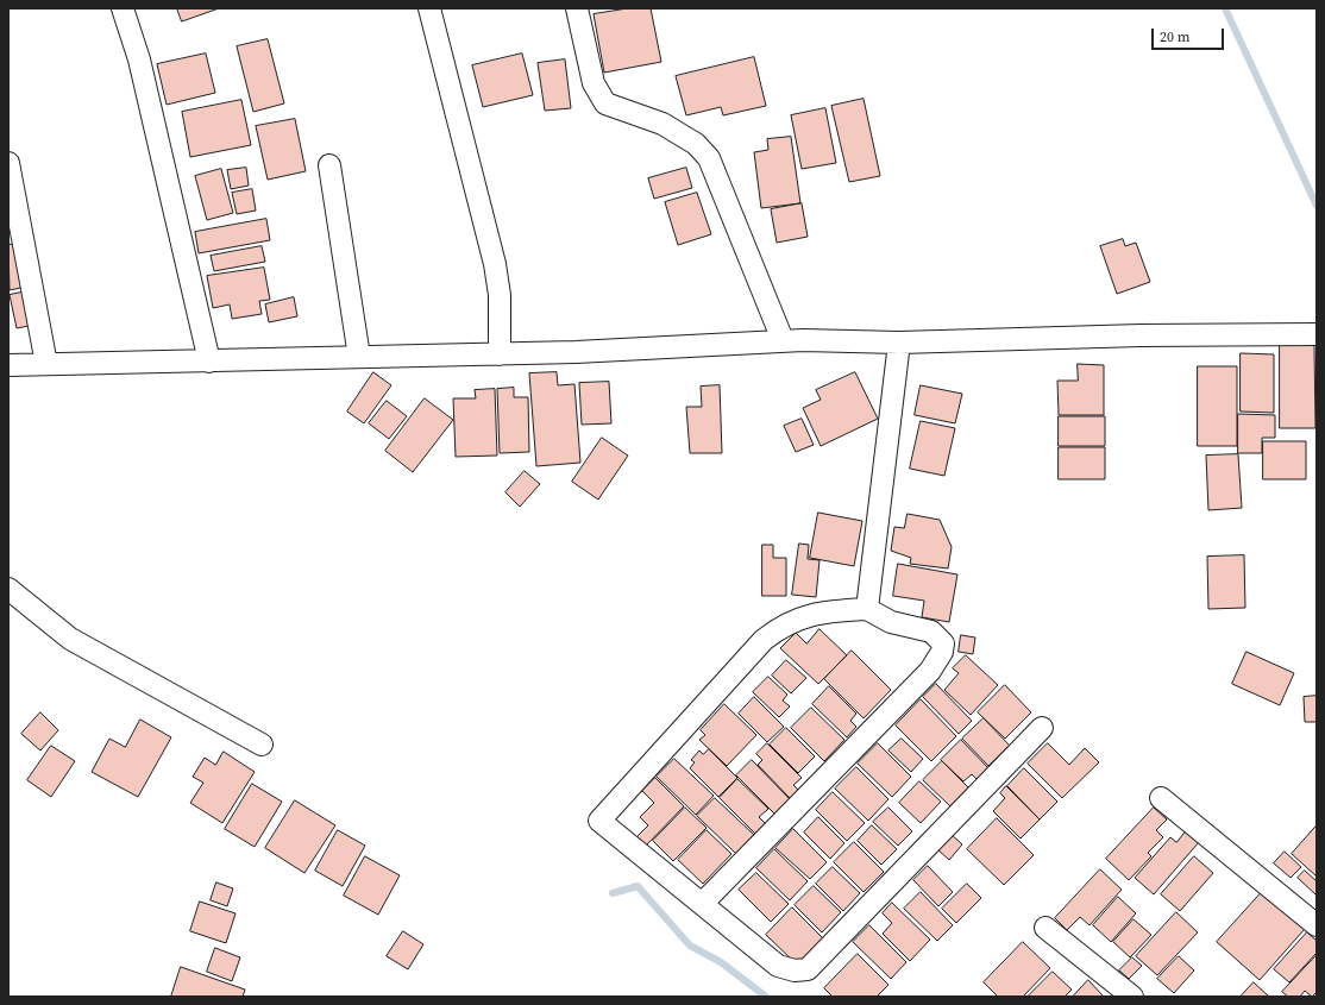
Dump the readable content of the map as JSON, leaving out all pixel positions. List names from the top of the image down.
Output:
{
  "scale_bar": "20 m"
}
